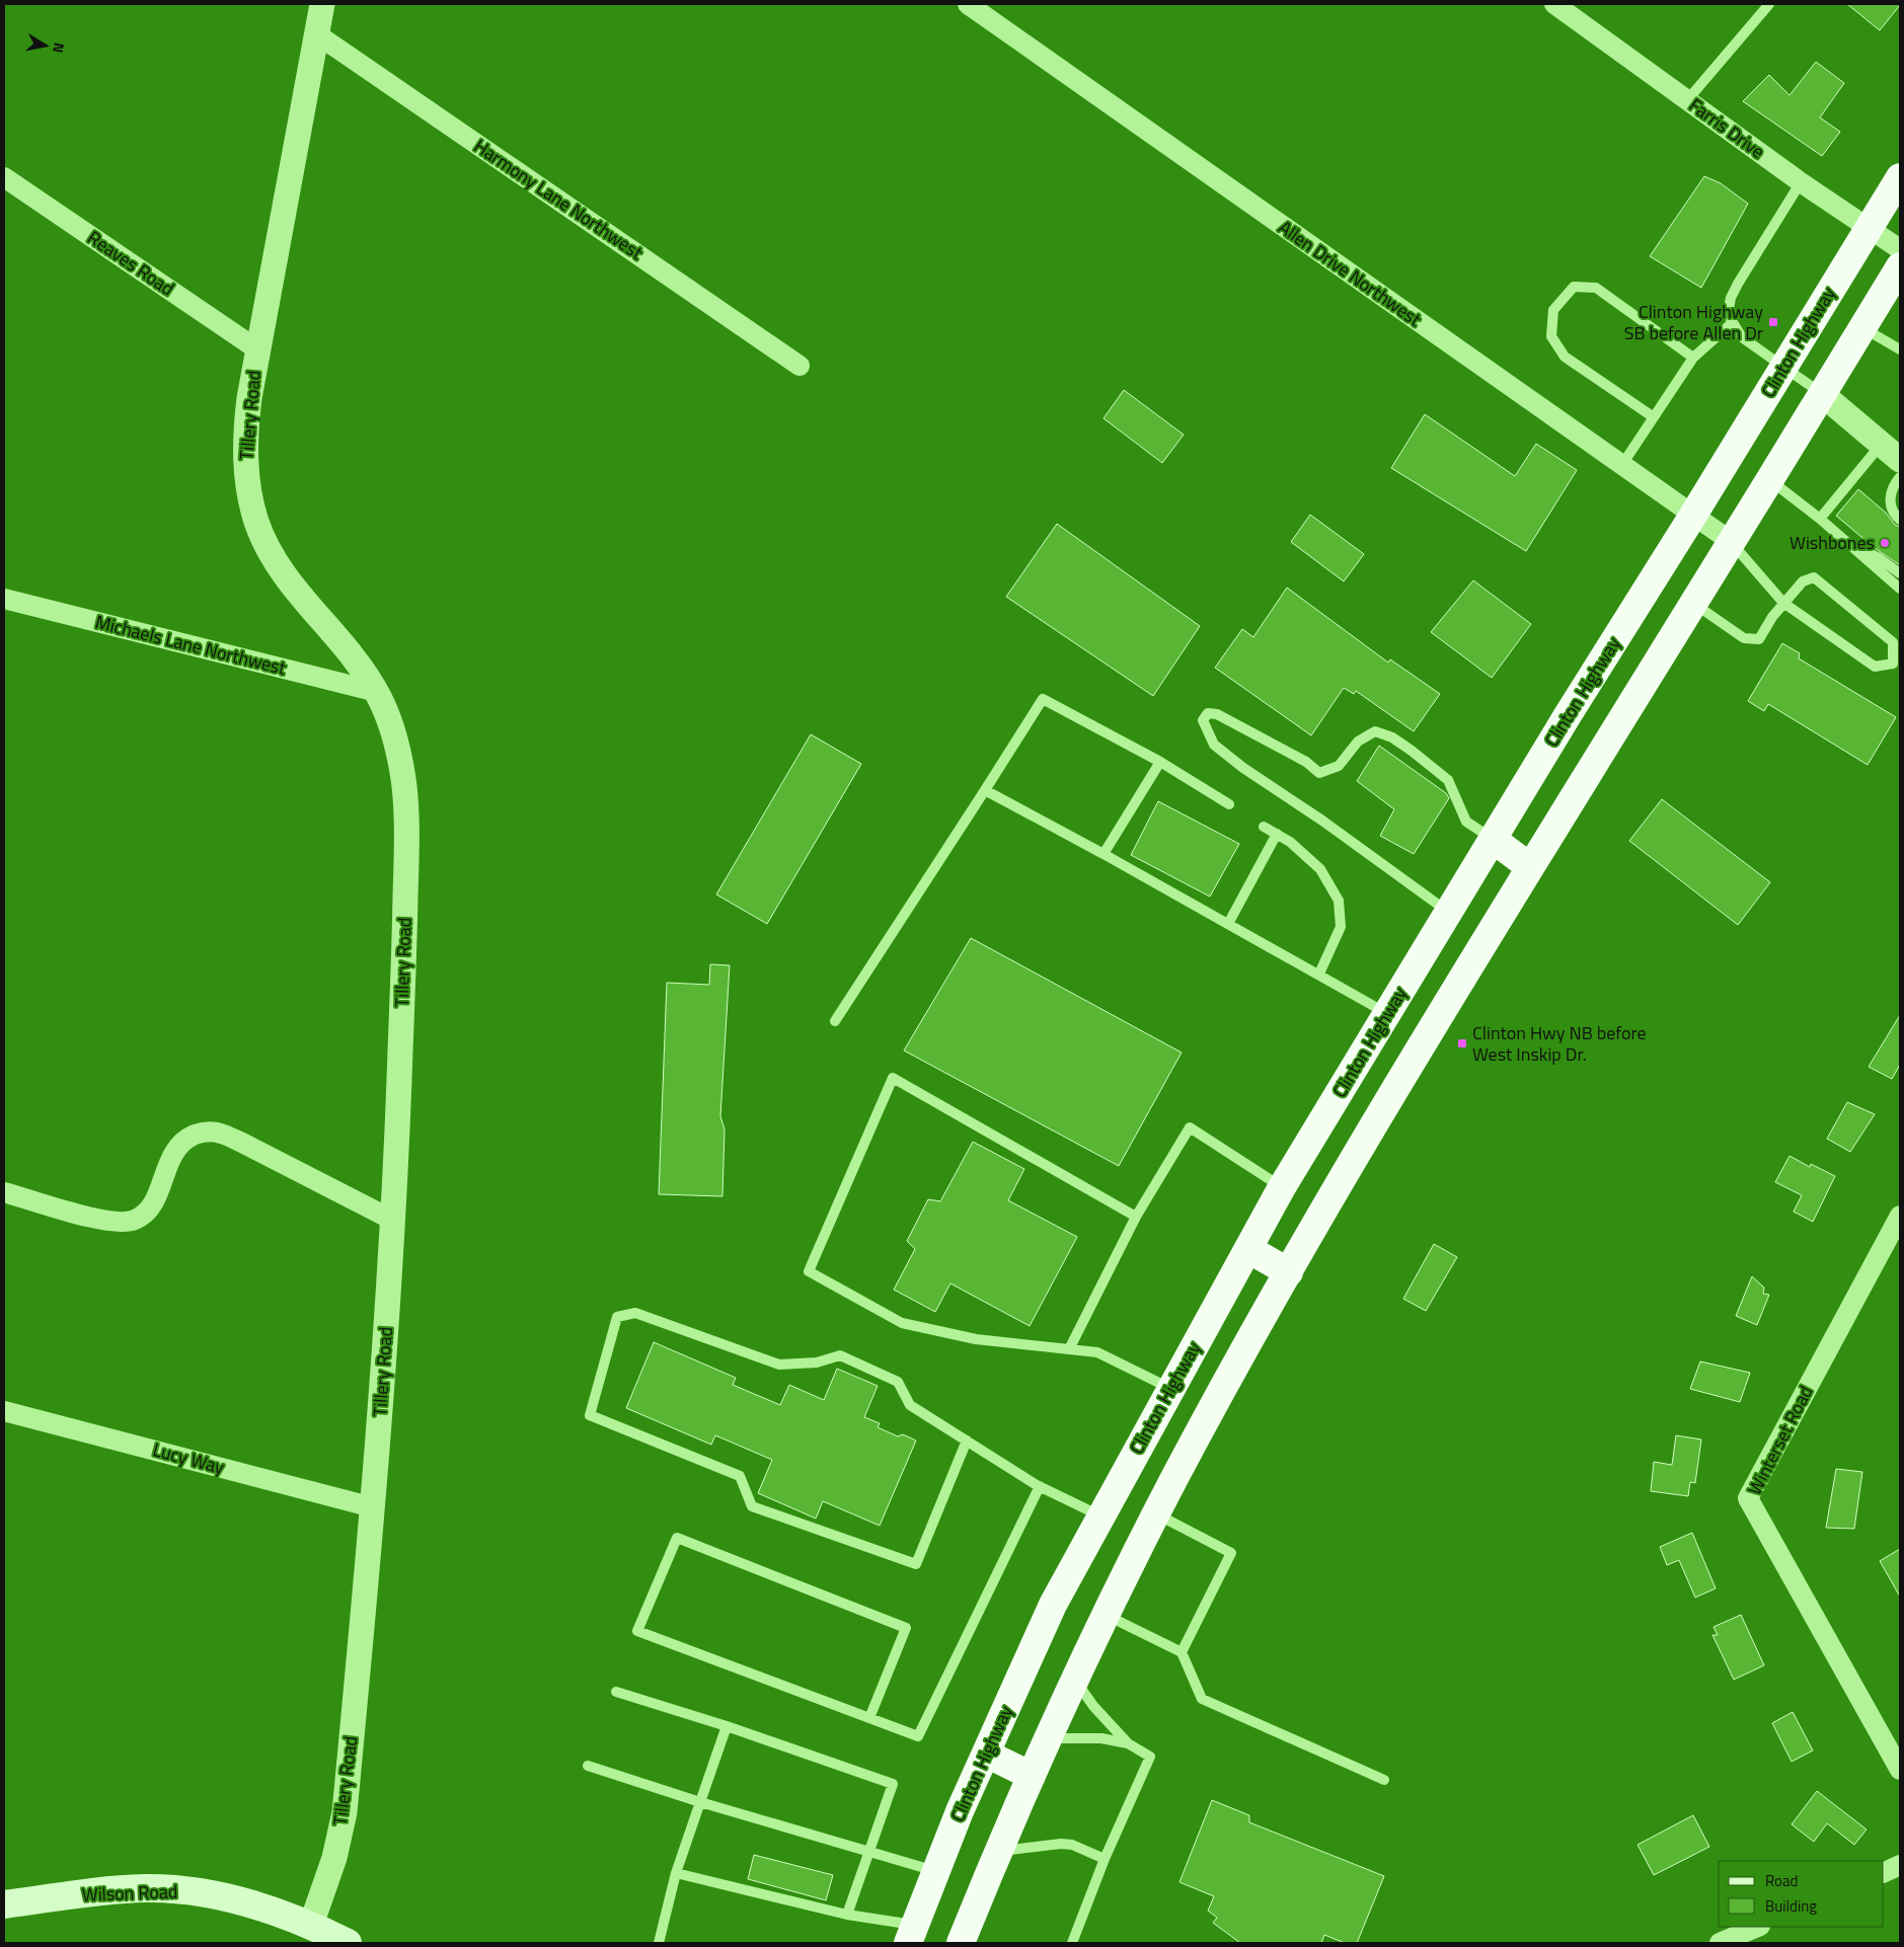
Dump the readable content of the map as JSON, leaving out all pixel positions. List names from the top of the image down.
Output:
{
  "streets": {
    "highway": ["Clinton Highway"],
    "main road": ["Wilson Road"],
    "street": [
      "Farris Drive",
      "Harmony Lane Northwest",
      "Reaves Road",
      "Allen Drive Northwest",
      "Tillery Road",
      "Michaels Lane Northwest",
      "Winterset Road",
      "Lucy Way"
    ]
  },
  "crossings": [
    ["Farris Drive", "Clinton Highway"],
    ["Harmony Lane Northwest", "Tillery Road"],
    ["Reaves Road", "Tillery Road"],
    ["Allen Drive Northwest", "Clinton Highway"],
    ["Tillery Road", "Michaels Lane Northwest"],
    ["Tillery Road", "Lucy Way"],
    ["Tillery Road", "Wilson Road"]
  ],
  "places": {
    "transit": ["Clinton Highway SB before Allen Dr", "Clinton Hwy NB before West Inskip Dr."],
    "other": ["Wishbones"]
  },
  "legend": ["Road", "Building"],
  "north": "right"
}
